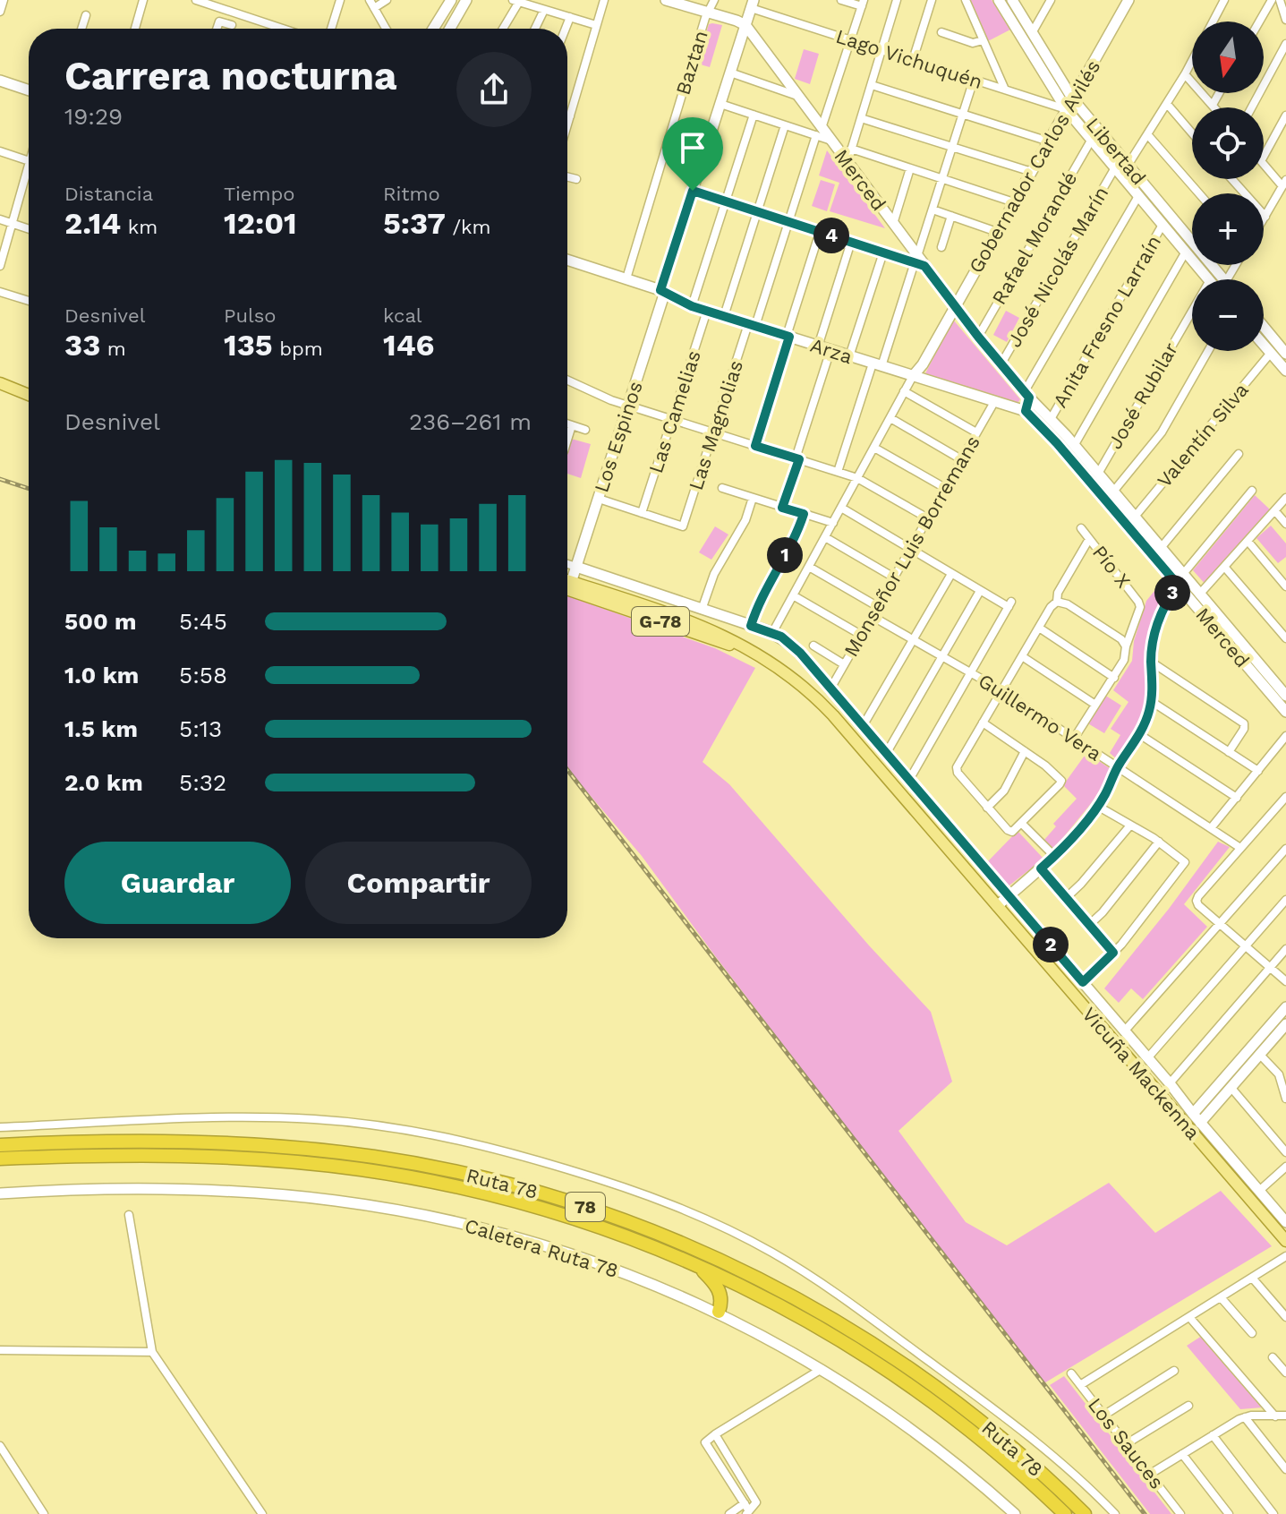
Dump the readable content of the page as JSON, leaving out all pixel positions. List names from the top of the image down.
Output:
{
  "streets": {
    "highway": ["Ruta 78", "78"],
    "main road": ["G-78", "Vicuña Mackenna"],
    "street": [
      "Lago Vichuquén",
      "Baztan",
      "Libertad",
      "Gobernador Carlos Avilés",
      "Merced",
      "Rafael Morandé",
      "José Nicolás Marín",
      "Anita Fresno Larraín",
      "Arza",
      "José Rubilar",
      "Las Camelias",
      "Las Magnolias",
      "Valentín Silva",
      "Los Espinos",
      "Monseñor Luis Borremans",
      "Pío X",
      "Guillermo Vera",
      "Caletera Ruta 78",
      "Los Sauces"
    ]
  },
  "crossings": [
    ["Lago Vichuquén", "Libertad"],
    ["Lago Vichuquén", "Gobernador Carlos Avilés"],
    ["Lago Vichuquén", "Las Magnolias"],
    ["Lago Vichuquén", "Los Espinos"],
    ["Baztan", "Arza"],
    ["Libertad", "Gobernador Carlos Avilés"],
    ["Libertad", "Rafael Morandé"],
    ["Libertad", "José Nicolás Marín"],
    ["Libertad", "Anita Fresno Larraín"],
    ["Gobernador Carlos Avilés", "Merced"],
    ["Gobernador Carlos Avilés", "Arza"],
    ["Gobernador Carlos Avilés", "Vicuña Mackenna"],
    ["Merced", "Rafael Morandé"],
    ["Merced", "José Nicolás Marín"],
    ["Merced", "Anita Fresno Larraín"],
    ["Merced", "Arza"],
    ["Merced", "José Rubilar"],
    ["Merced", "Las Magnolias"],
    ["Merced", "Valentín Silva"],
    ["Merced", "Los Espinos"],
    ["Arza", "Las Camelias"],
    ["Arza", "Las Magnolias"],
    ["Arza", "Los Espinos"],
    ["Arza", "Monseñor Luis Borremans"],
    ["Las Camelias", "Las Magnolias"],
    ["Los Espinos", "Vicuña Mackenna"],
    ["Monseñor Luis Borremans", "Guillermo Vera"],
    ["Monseñor Luis Borremans", "Vicuña Mackenna"]
  ],
  "north": "bottom",
  "page": {
    "map_buttons": ["+", "−"],
    "heading": ["Carrera nocturna", "19:29"],
    "stats": [
      ["Distancia", "2.14 km"],
      ["Tiempo", "12:01"],
      ["Ritmo", "5:37 /km"],
      ["Desnivel", "33 m"],
      ["Pulso", "135 bpm"],
      ["kcal", "146"]
    ],
    "pins": [
      "4",
      "1",
      "3",
      "2"
    ],
    "chart": ["Desnivel", "236–261 m"],
    "list": [
      {
        "name": "500 m",
        "note": "5:45"
      },
      {
        "name": "1.0 km",
        "note": "5:58"
      },
      {
        "name": "1.5 km",
        "note": "5:13"
      },
      {
        "name": "2.0 km",
        "note": "5:32"
      }
    ],
    "buttons": ["Guardar", "Compartir"]
  }
}
